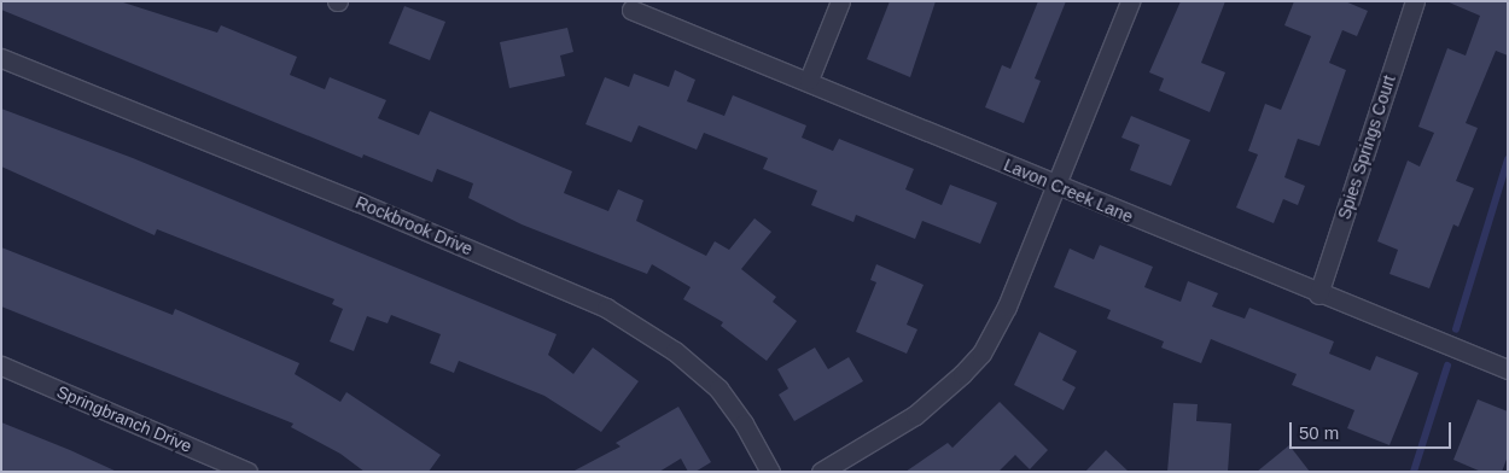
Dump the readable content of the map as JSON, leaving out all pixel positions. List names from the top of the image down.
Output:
{
  "streets": {
    "street": [
      "Spies Springs Court",
      "Lavon Creek Lane",
      "Rockbrook Drive",
      "Springbranch Drive"
    ]
  },
  "crossings": [
    ["Spies Springs Court", "Lavon Creek Lane"]
  ],
  "scale_bar": "50 m"
}
